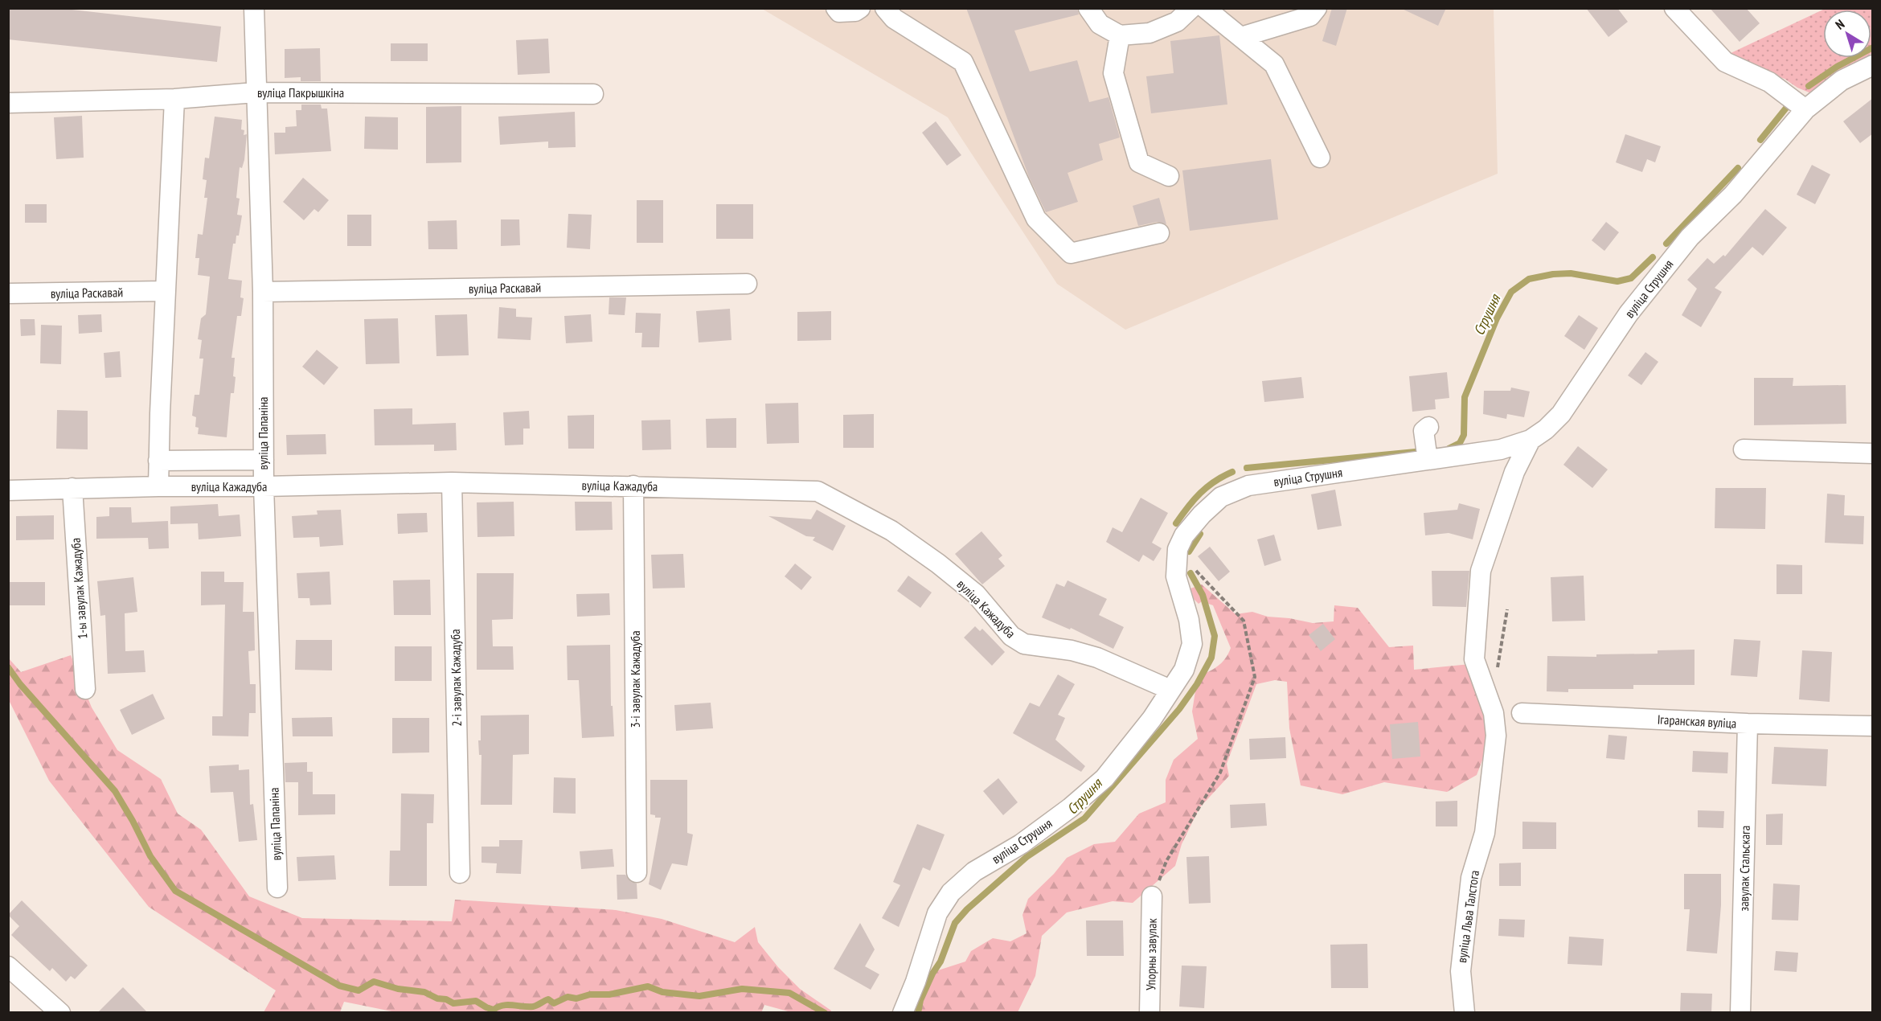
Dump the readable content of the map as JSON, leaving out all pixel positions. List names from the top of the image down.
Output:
{
  "streets": {
    "street": [
      "вуліца Пакрышкіна",
      "вуліца Раскавай",
      "вуліца Струшня",
      "вуліца Папаніна",
      "вуліца Кажадуба",
      "1-ы завулак Кажадуба",
      "2-і завулак Кажадуба",
      "3-і завулак Кажадуба",
      "Ігаранская вуліца",
      "завулак Стальскага",
      "вуліца Льва Талстога",
      "Упорны завулак"
    ]
  },
  "crossings": [
    ["вуліца Пакрышкіна", "вуліца Папаніна"],
    ["вуліца Раскавай", "вуліца Папаніна"],
    ["вуліца Струшня", "вуліца Кажадуба"],
    ["вуліца Струшня", "вуліца Льва Талстога"],
    ["вуліца Папаніна", "вуліца Кажадуба"],
    ["вуліца Кажадуба", "1-ы завулак Кажадуба"],
    ["вуліца Кажадуба", "2-і завулак Кажадуба"],
    ["вуліца Кажадуба", "3-і завулак Кажадуба"],
    ["Ігаранская вуліца", "завулак Стальскага"]
  ],
  "water": ["Струшня"],
  "north": "top left"
}
